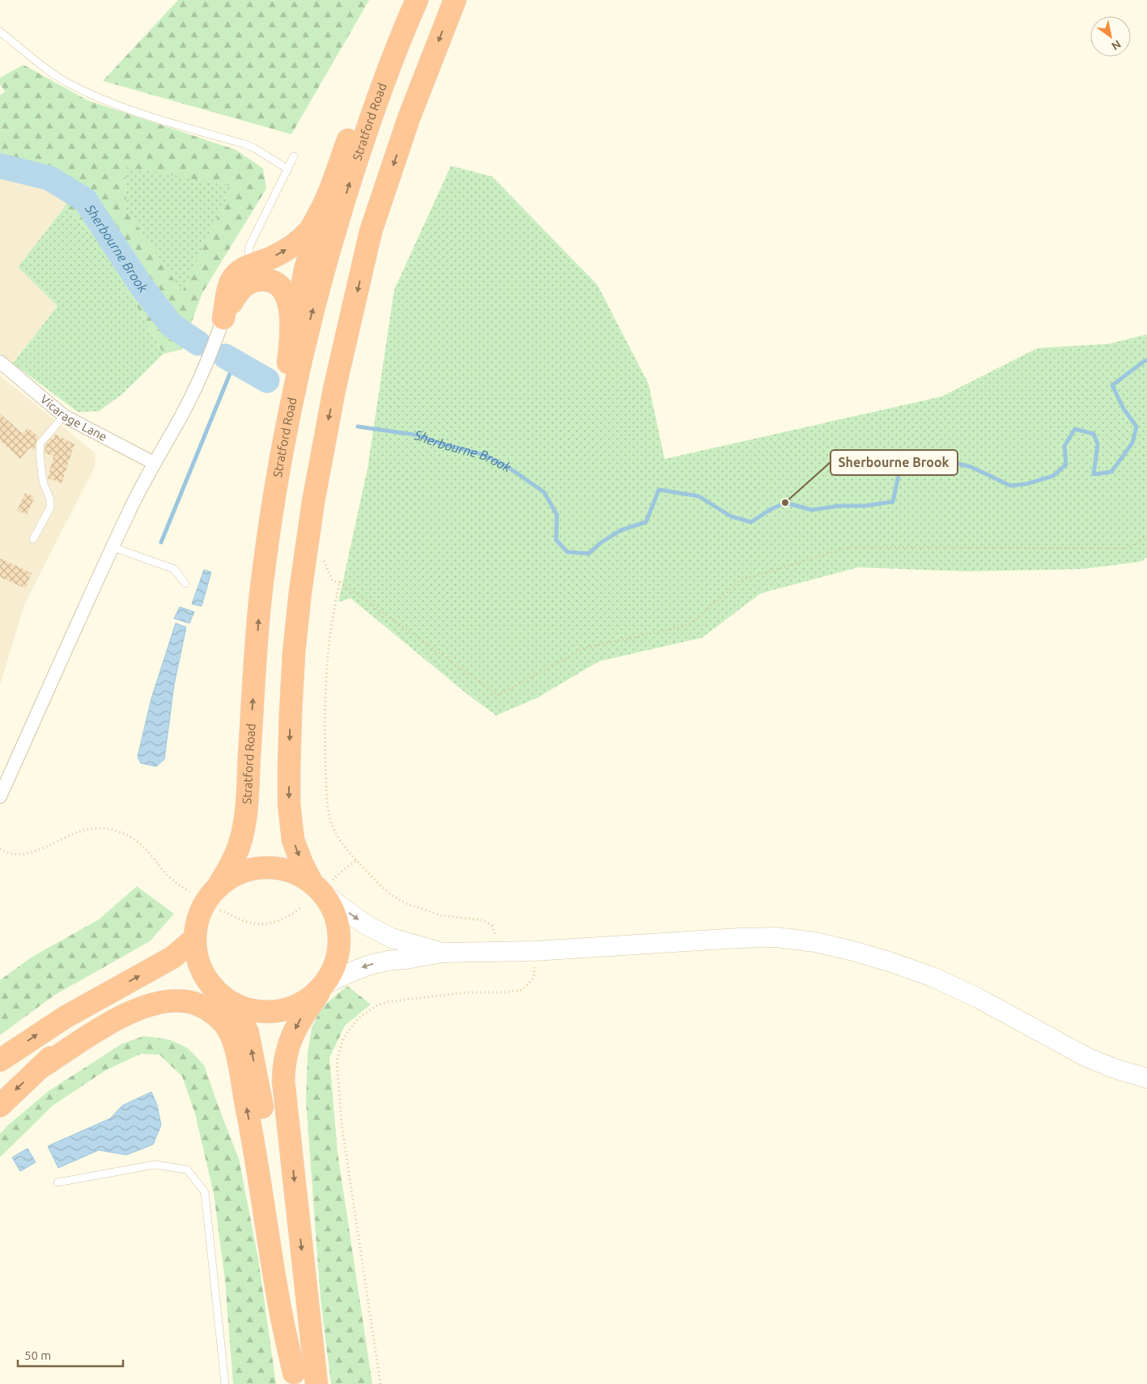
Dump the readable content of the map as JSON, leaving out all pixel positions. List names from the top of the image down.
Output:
{
  "streets": {
    "highway": ["Stratford Road"],
    "street": ["Vicarage Lane"]
  },
  "water": ["Sherbourne Brook"],
  "places": ["Sherbourne Brook"],
  "scale_bar": "50 m",
  "north": "bottom right"
}
